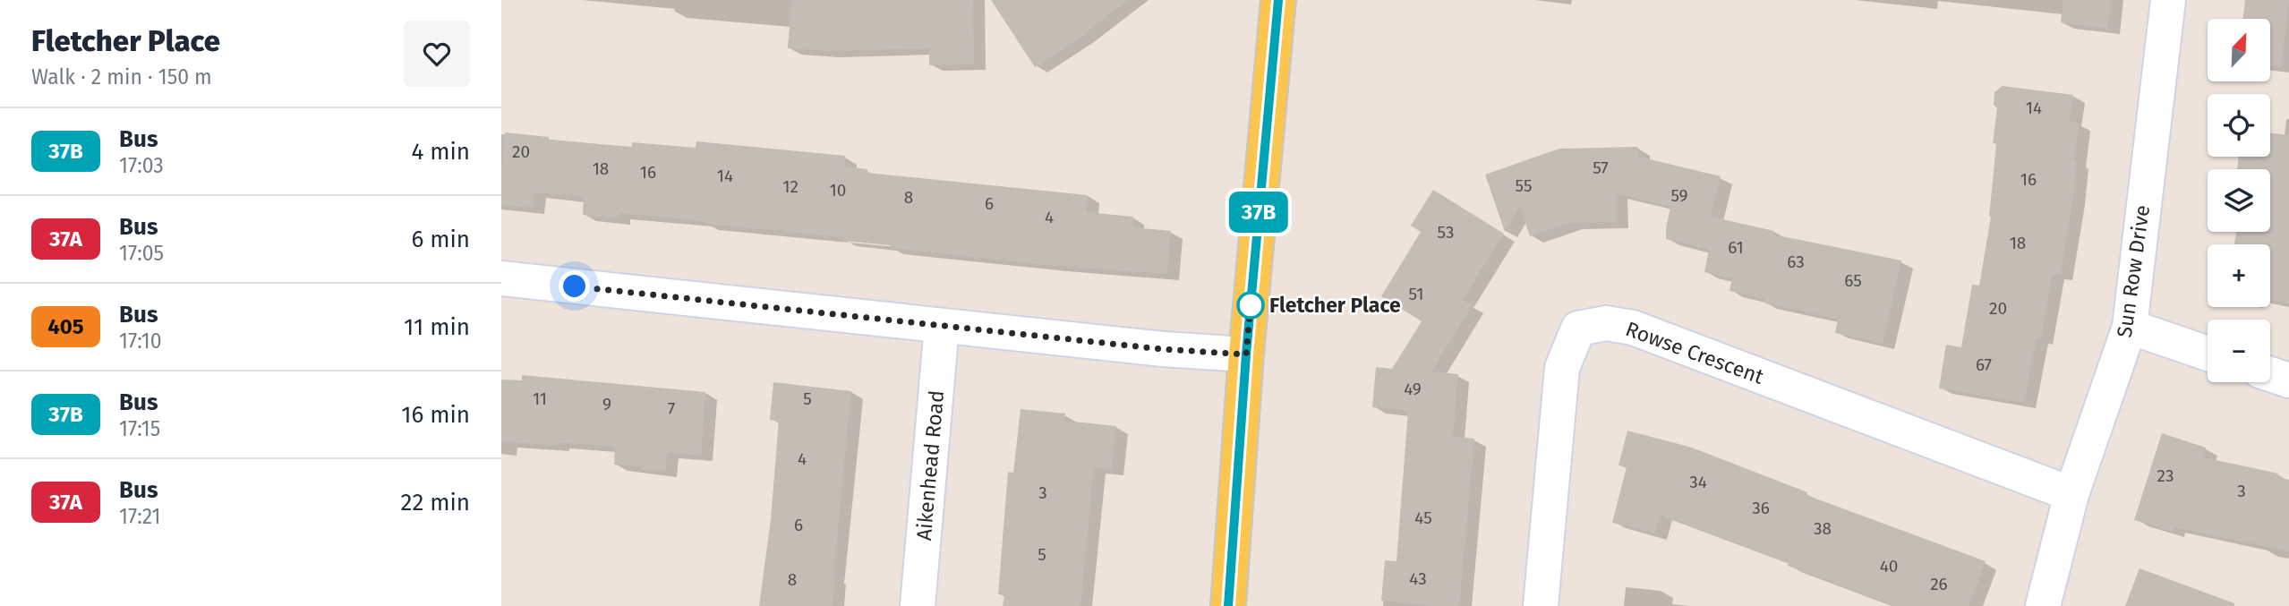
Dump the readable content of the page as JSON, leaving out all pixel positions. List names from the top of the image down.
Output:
{
  "streets": {
    "street": ["Sun Row Drive", "Rowse Crescent", "Aikenhead Road"]
  },
  "crossings": [
    ["Sun Row Drive", "Rowse Crescent"]
  ],
  "places": ["Fletcher Place"],
  "lines": ["bus line 37B"],
  "house_numbers": [
    "14",
    "20",
    "57",
    "18",
    "16",
    "14",
    "16",
    "55",
    "12",
    "10",
    "59",
    "8",
    "6",
    "4",
    "53",
    "18",
    "61",
    "63",
    "65",
    "51",
    "20",
    "67",
    "49",
    "11",
    "5",
    "9",
    "7",
    "4",
    "23",
    "34",
    "3",
    "3",
    "36",
    "45",
    "6",
    "38",
    "5",
    "40",
    "43",
    "8",
    "26"
  ],
  "north": "top right",
  "page": {
    "heading": ["Fletcher Place", "Walk · 2 min · 150 m"],
    "on_map": "37B",
    "map_buttons": ["+", "−"],
    "list": [
      {
        "mark": "37B",
        "name": "Bus",
        "note": "17:03",
        "value": "4 min"
      },
      {
        "mark": "37A",
        "name": "Bus",
        "note": "17:05",
        "value": "6 min"
      },
      {
        "mark": "405",
        "name": "Bus",
        "note": "17:10",
        "value": "11 min"
      },
      {
        "mark": "37B",
        "name": "Bus",
        "note": "17:15",
        "value": "16 min"
      },
      {
        "mark": "37A",
        "name": "Bus",
        "note": "17:21",
        "value": "22 min"
      }
    ]
  }
}
